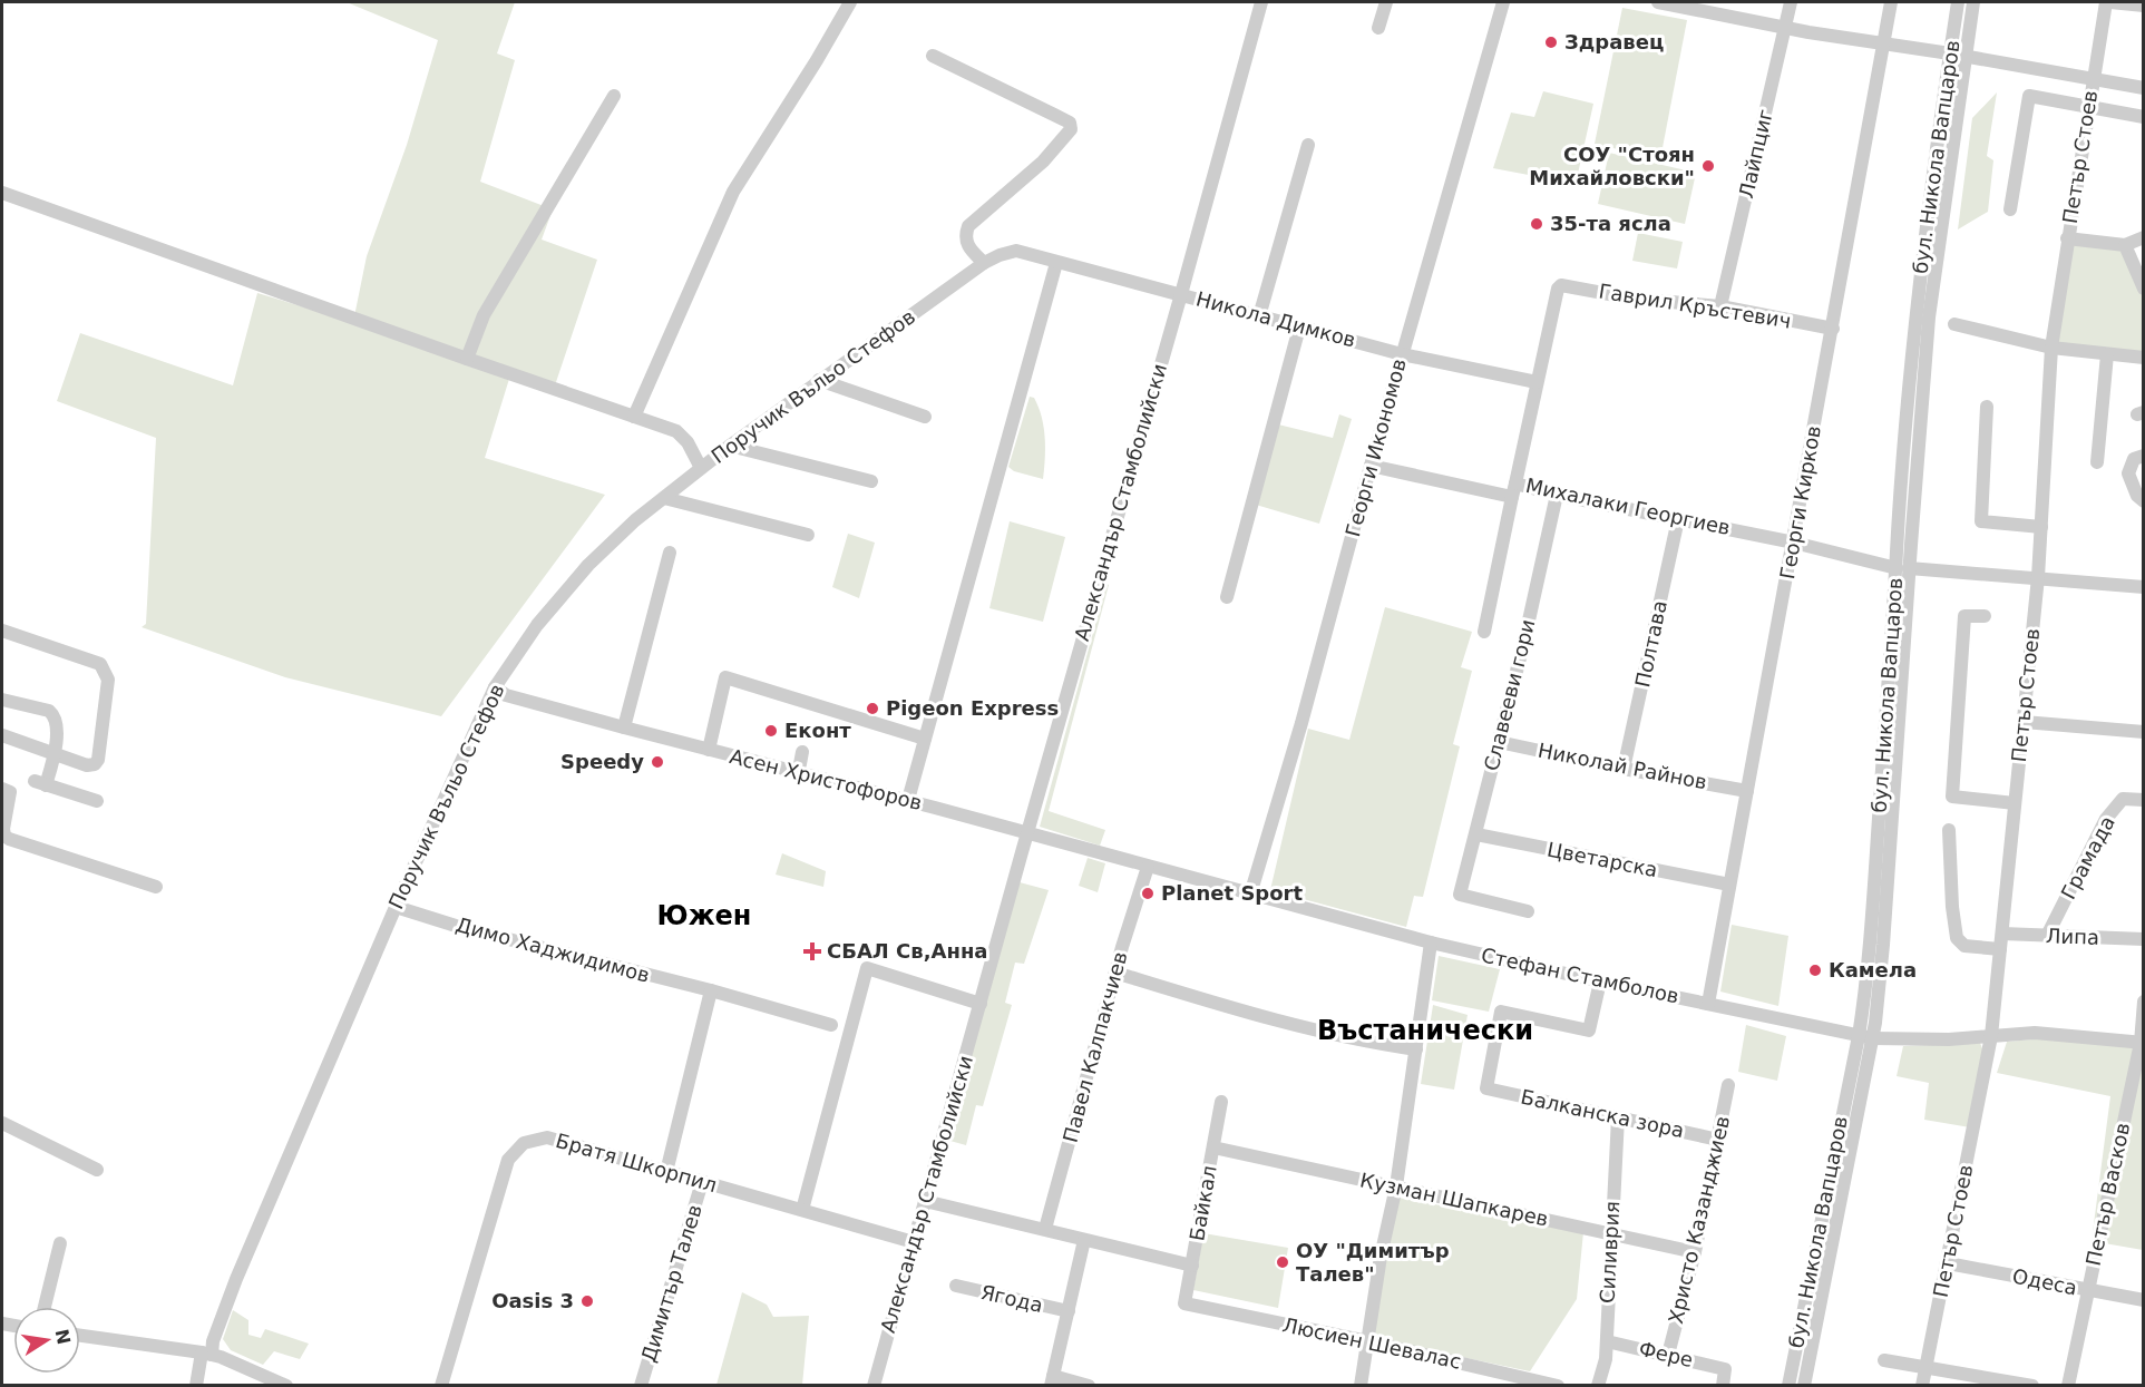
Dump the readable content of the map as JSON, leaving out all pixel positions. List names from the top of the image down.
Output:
{
  "streets": {
    "street": [
      "Лайпциг",
      "бул. Никола Вапцаров",
      "Петър Стоев",
      "Гаврил Кръстевич",
      "Никола Димков",
      "Поручик Въльо Стефов",
      "Георги Икономов",
      "Александър Стамболийски",
      "Георги Кирков",
      "Михалаки Георгиев",
      "Полтава",
      "Славееви гори",
      "Николай Райнов",
      "Асен Христофоров",
      "Грамада",
      "Цветарска",
      "Липа",
      "Димо Хаджидимов",
      "Стефан Стамболов",
      "Павел Калпакчиев",
      "Балканска зора",
      "Братя Шкорпил",
      "Петър Васков",
      "Кузман Шапкарев",
      "Байкал",
      "Христо Казанджиев",
      "Силиврия",
      "Одеса",
      "Димитър Талев",
      "Ягода",
      "Люсиен Шевалас",
      "Фере"
    ]
  },
  "crossings": [
    ["Лайпциг", "Гаврил Кръстевич"],
    ["бул. Никола Вапцаров", "Михалаки Георгиев"],
    ["бул. Никола Вапцаров", "Стефан Стамболов"],
    ["Петър Стоев", "Михалаки Георгиев"],
    ["Петър Стоев", "Липа"],
    ["Петър Стоев", "Стефан Стамболов"],
    ["Петър Стоев", "Одеса"],
    ["Гаврил Кръстевич", "Никола Димков"],
    ["Гаврил Кръстевич", "Георги Кирков"],
    ["Никола Димков", "Поручик Въльо Стефов"],
    ["Никола Димков", "Георги Икономов"],
    ["Никола Димков", "Александър Стамболийски"],
    ["Поручик Въльо Стефов", "Асен Христофоров"],
    ["Поручик Въльо Стефов", "Димо Хаджидимов"],
    ["Георги Икономов", "Михалаки Георгиев"],
    ["Георги Икономов", "Стефан Стамболов"],
    ["Александър Стамболийски", "Асен Христофоров"],
    ["Александър Стамболийски", "Стефан Стамболов"],
    ["Александър Стамболийски", "Братя Шкорпил"],
    ["Георги Кирков", "Михалаки Георгиев"],
    ["Георги Кирков", "Николай Райнов"],
    ["Георги Кирков", "Цветарска"],
    ["Георги Кирков", "Стефан Стамболов"],
    ["Михалаки Георгиев", "Полтава"],
    ["Михалаки Георгиев", "Славееви гори"],
    ["Полтава", "Николай Райнов"],
    ["Славееви гори", "Николай Райнов"],
    ["Славееви гори", "Цветарска"],
    ["Асен Христофоров", "Стефан Стамболов"],
    ["Грамада", "Липа"],
    ["Стефан Стамболов", "Павел Калпакчиев"],
    ["Стефан Стамболов", "Балканска зора"],
    ["Стефан Стамболов", "Петър Васков"],
    ["Балканска зора", "Христо Казанджиев"],
    ["Балканска зора", "Силиврия"],
    ["Братя Шкорпил", "Димитър Талев"],
    ["Петър Васков", "Одеса"],
    ["Кузман Шапкарев", "Байкал"],
    ["Кузман Шапкарев", "Христо Казанджиев"],
    ["Кузман Шапкарев", "Силиврия"],
    ["Байкал", "Люсиен Шевалас"],
    ["Христо Казанджиев", "Фере"],
    ["Силиврия", "Фере"]
  ],
  "districts": ["Южен", "Въстанически"],
  "places": {
    "other": [
      "Здравец",
      "СОУ \"Стоян Михайловски\"",
      "35-та ясла",
      "Pigeon Express",
      "Еконт",
      "Speedy",
      "Planet Sport",
      "Камела",
      "ОУ \"Димитър Талев\"",
      "Oasis 3"
    ],
    "health": ["СБАЛ Св,Анна"]
  },
  "north": "right"
}
